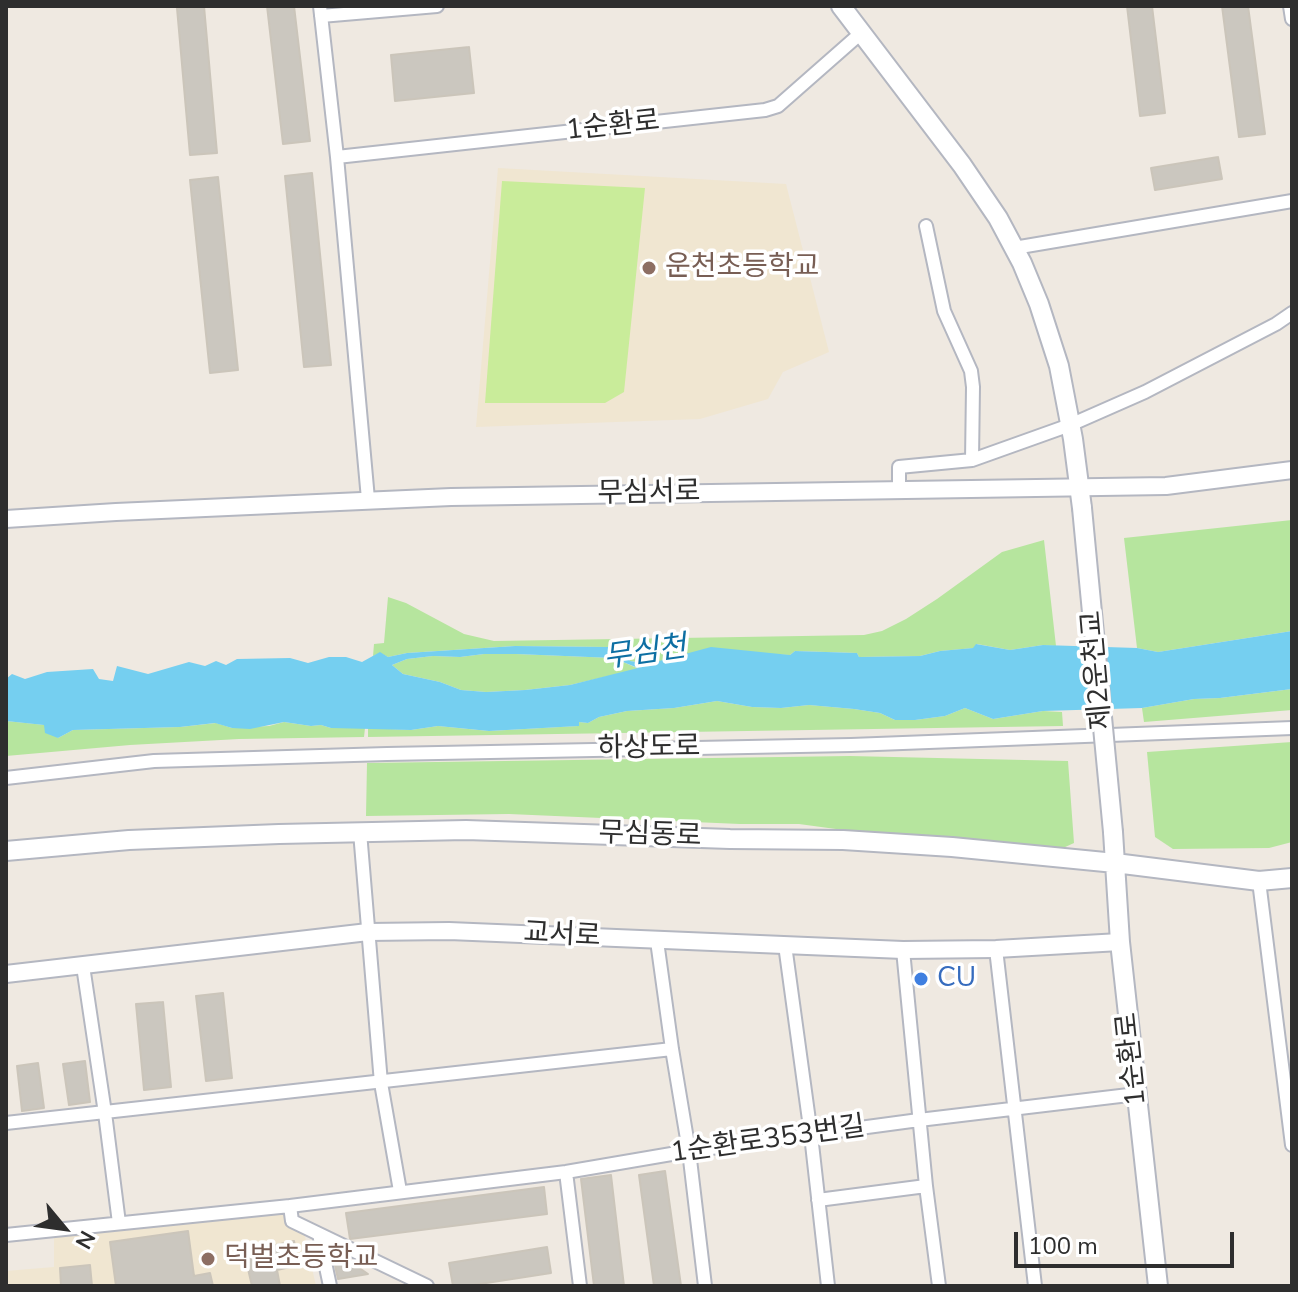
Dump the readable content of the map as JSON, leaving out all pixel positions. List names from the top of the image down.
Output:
{
  "streets": {
    "main road": ["1순환로", "제2운천교", "무심동로"],
    "street": [
      "무심서로",
      "하상도로",
      "교서로",
      "1순환로353번길"
    ]
  },
  "crossings": [
    ["1순환로", "제2운천교"],
    ["1순환로", "무심동로"],
    ["1순환로", "교서로"],
    ["1순환로", "1순환로353번길"],
    ["무심서로", "제2운천교"]
  ],
  "water": ["무심천"],
  "places": ["운천초등학교", "CU", "덕벌초등학교"],
  "scale_bar": "100 m",
  "north": "bottom right"
}
